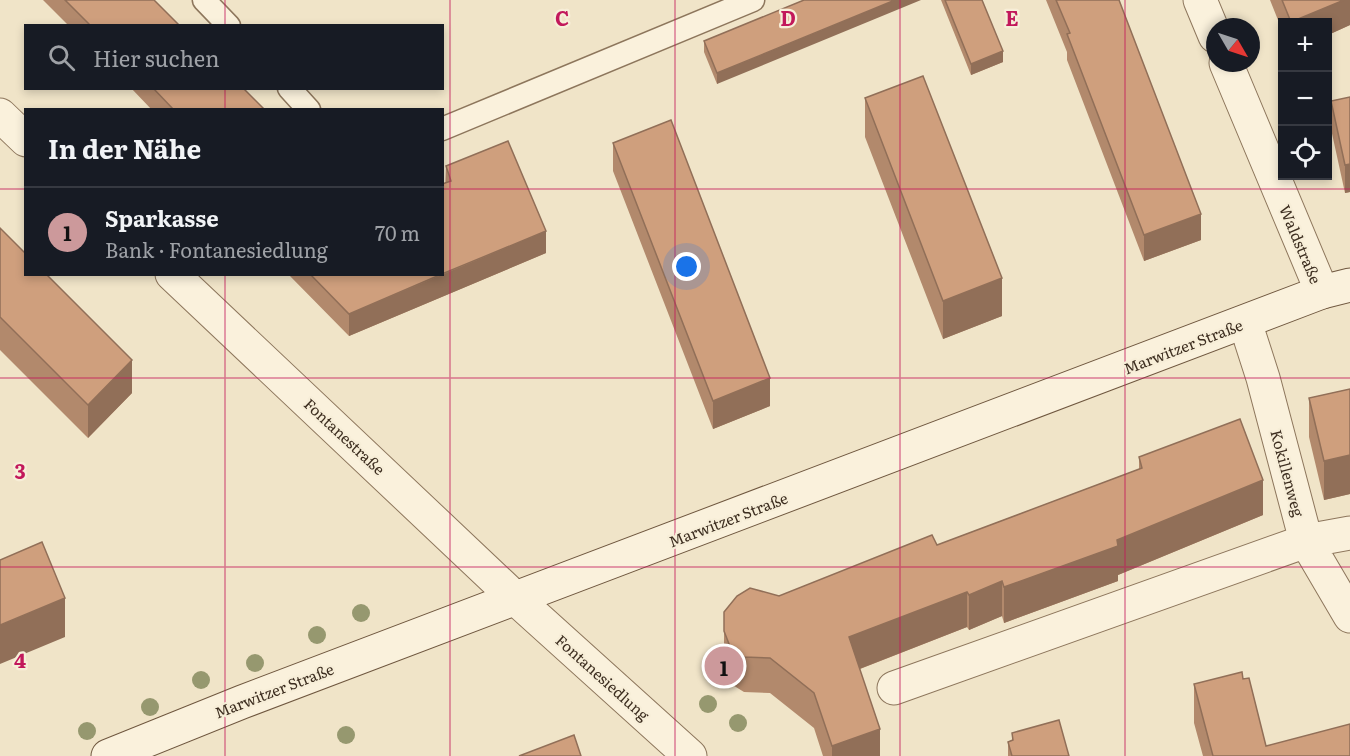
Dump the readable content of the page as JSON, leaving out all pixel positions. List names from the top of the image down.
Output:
{
  "streets": {
    "street": [
      "Waldstraße",
      "Marwitzer Straße",
      "Fontanestraße",
      "Kokillenweg",
      "Fontanesiedlung"
    ]
  },
  "crossings": [
    ["Waldstraße", "Marwitzer Straße"],
    ["Marwitzer Straße", "Fontanestraße"],
    ["Marwitzer Straße", "Kokillenweg"],
    ["Marwitzer Straße", "Fontanesiedlung"],
    ["Fontanestraße", "Fontanesiedlung"]
  ],
  "north": "bottom right",
  "page": {
    "map_buttons": ["+", "−"],
    "search": "Hier suchen",
    "heading": "In der Nähe",
    "list": [
      {
        "mark": "1",
        "name": "Sparkasse",
        "note": "Bank · Fontanesiedlung",
        "value": "70 m"
      }
    ],
    "pins": "1"
  },
  "grid": {
    "columns": ["C", "D", "E"],
    "rows": ["3", "4"]
  }
}
